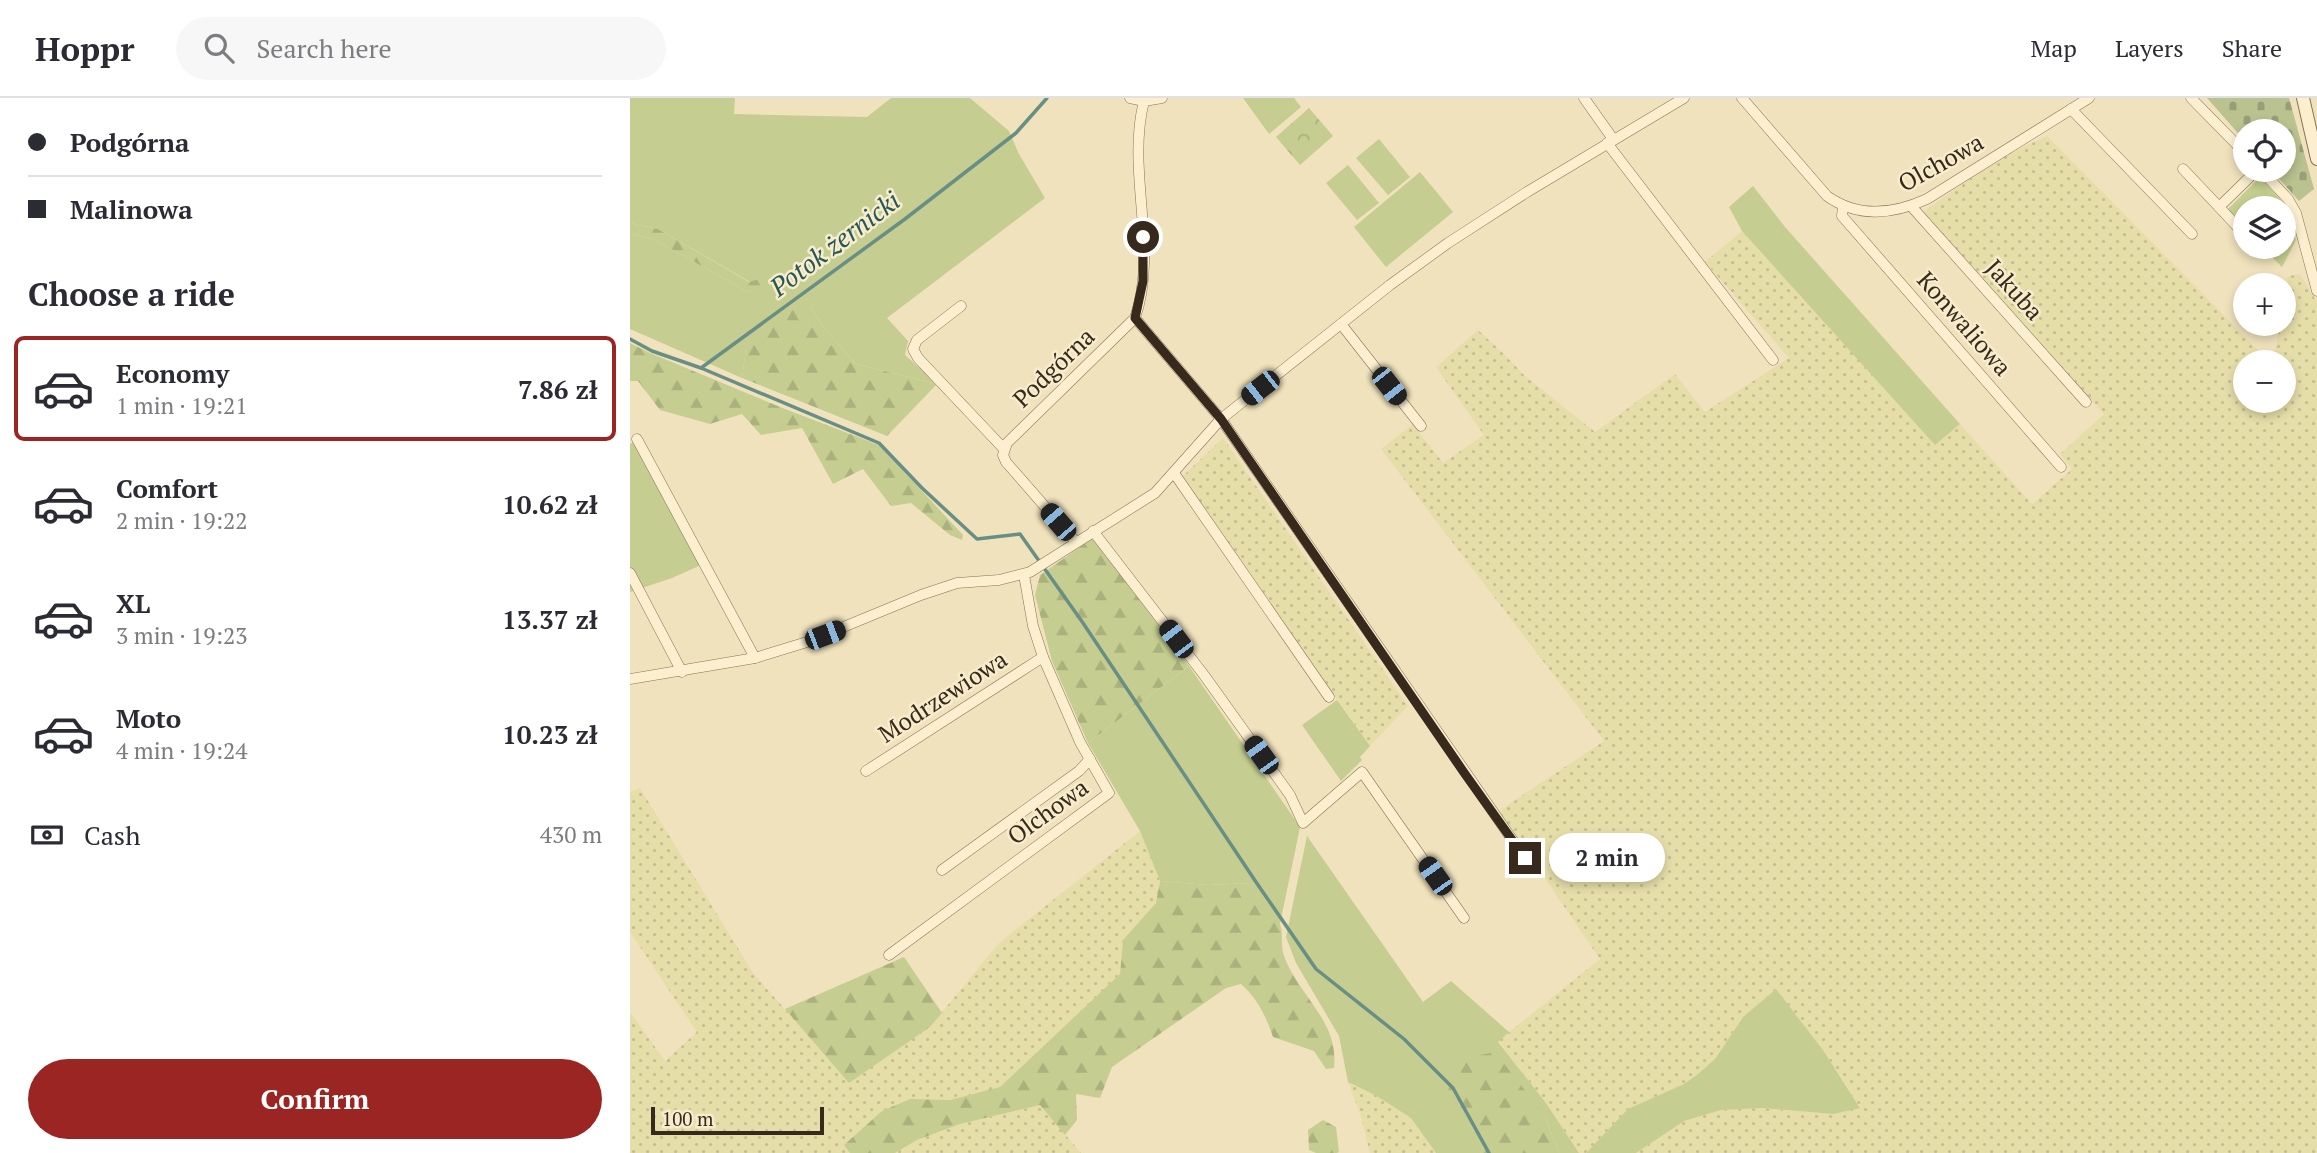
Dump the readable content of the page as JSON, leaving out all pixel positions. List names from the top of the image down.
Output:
{
  "streets": {
    "street": [
      "Olchowa",
      "Jakuba",
      "Konwaliowa",
      "Podgórna",
      "Modrzewiowa"
    ]
  },
  "crossings": [
    ["Olchowa", "Jakuba"],
    ["Olchowa", "Konwaliowa"],
    ["Olchowa", "Modrzewiowa"]
  ],
  "water": ["Potok żernicki"],
  "scale_bar": "100 m",
  "page": {
    "header": "Hoppr",
    "search": "Search here",
    "nav": ["Map", "Layers", "Share"],
    "banner": ["Podgórna", "Malinowa"],
    "map_buttons": ["+", "−"],
    "heading": "Choose a ride",
    "list": [
      {
        "name": "Economy",
        "note": "1 min · 19:21",
        "value": "7.86 zł"
      },
      {
        "name": "Comfort",
        "note": "2 min · 19:22",
        "value": "10.62 zł"
      },
      {
        "name": "XL",
        "note": "3 min · 19:23",
        "value": "13.37 zł"
      },
      {
        "name": "Moto",
        "note": "4 min · 19:24",
        "value": "10.23 zł"
      }
    ],
    "pay": ["Cash", "430 m"],
    "bubble": "2 min",
    "buttons": "Confirm",
    "scale": "100 m"
  }
}
